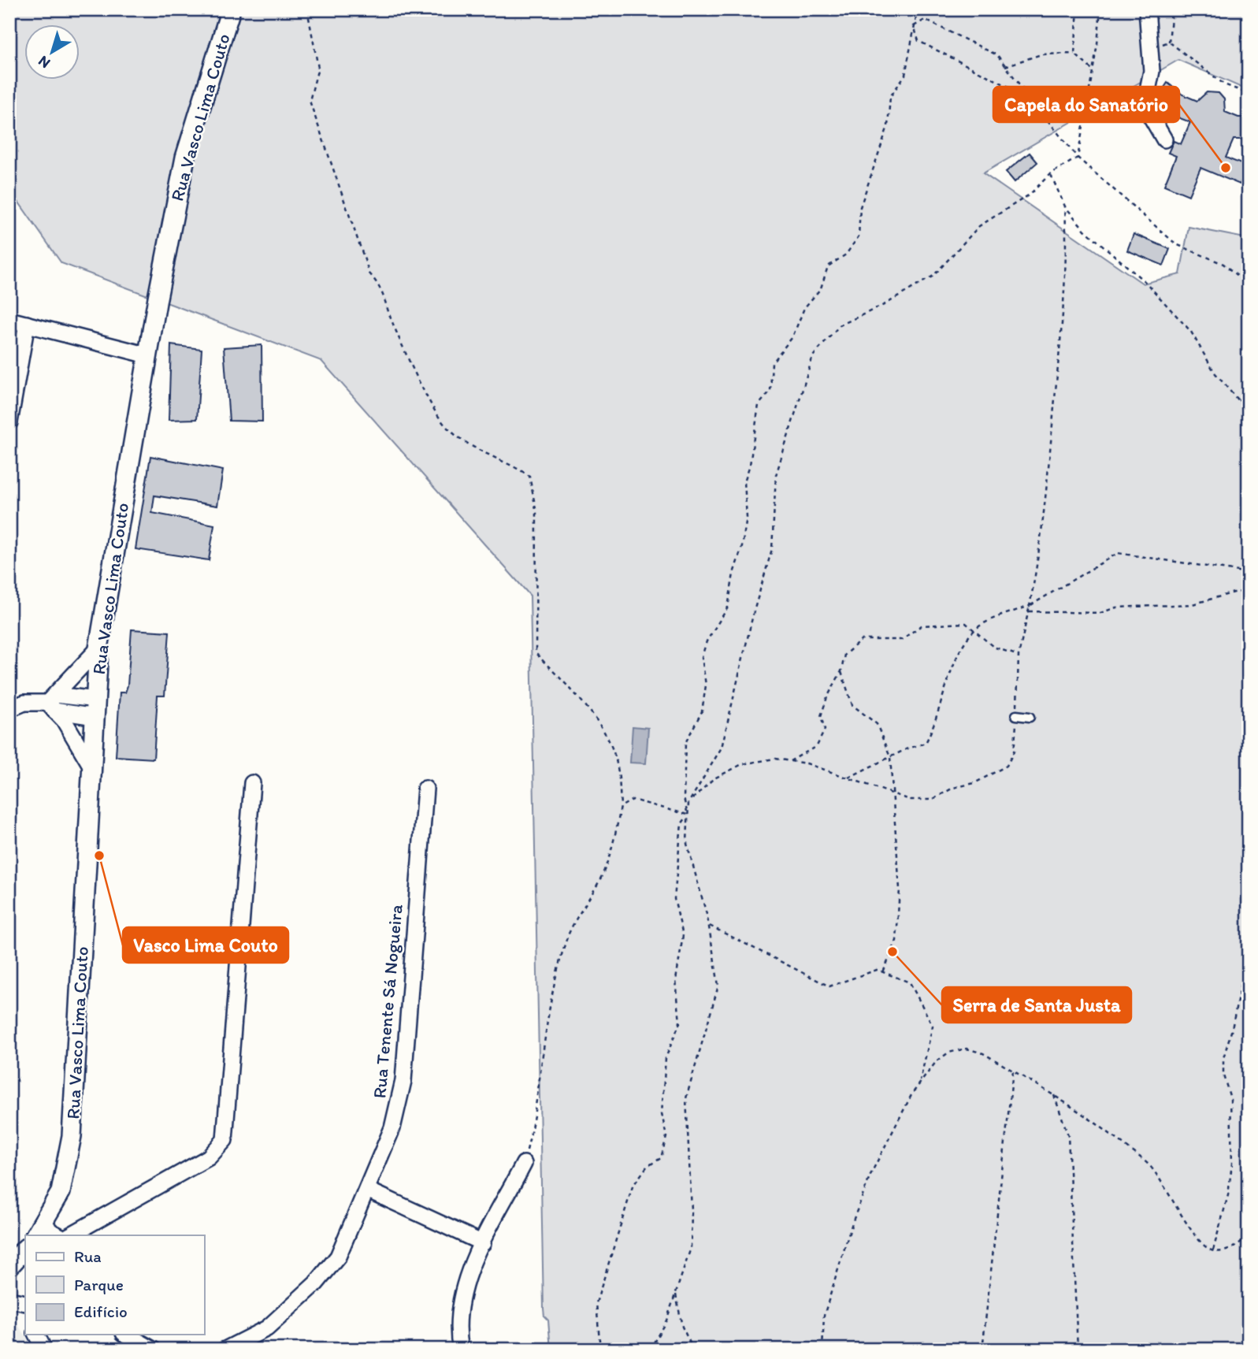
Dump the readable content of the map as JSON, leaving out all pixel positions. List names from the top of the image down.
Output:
{
  "streets": {
    "street": ["Rua Vasco Lima Couto", "Rua Tenente Sá Nogueira"]
  },
  "places": ["Capela do Sanatório", "Vasco Lima Couto", "Serra de Santa Justa"],
  "legend": ["Rua", "Parque", "Edifício"],
  "north": "bottom left"
}
